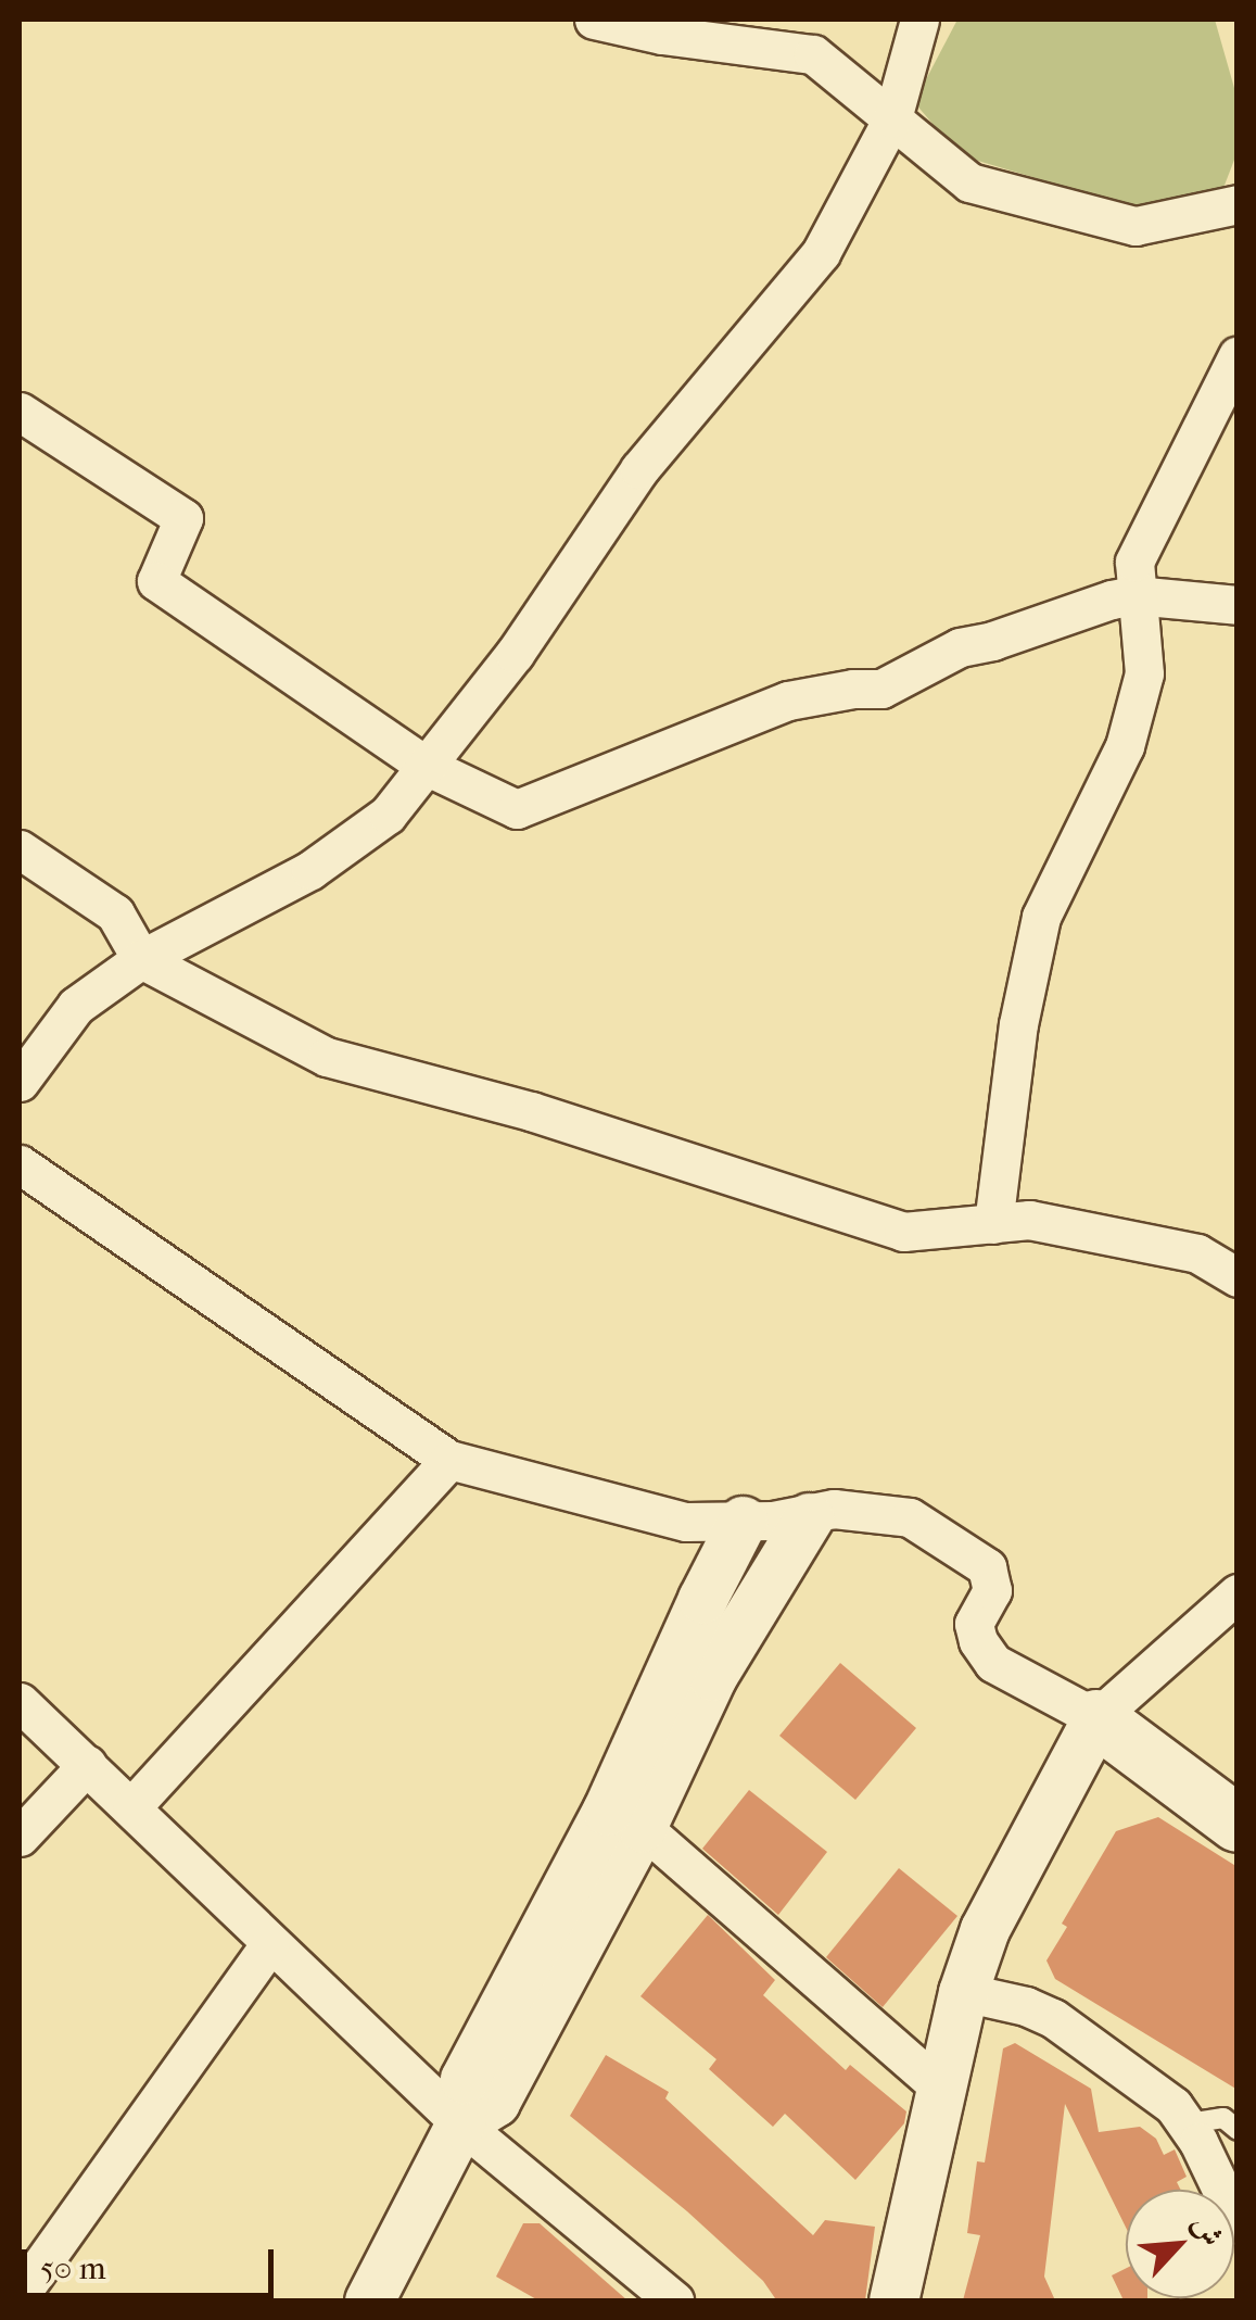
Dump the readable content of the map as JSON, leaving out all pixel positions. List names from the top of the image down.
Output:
{
  "scale_bar": "50 m",
  "north": "top right"
}
